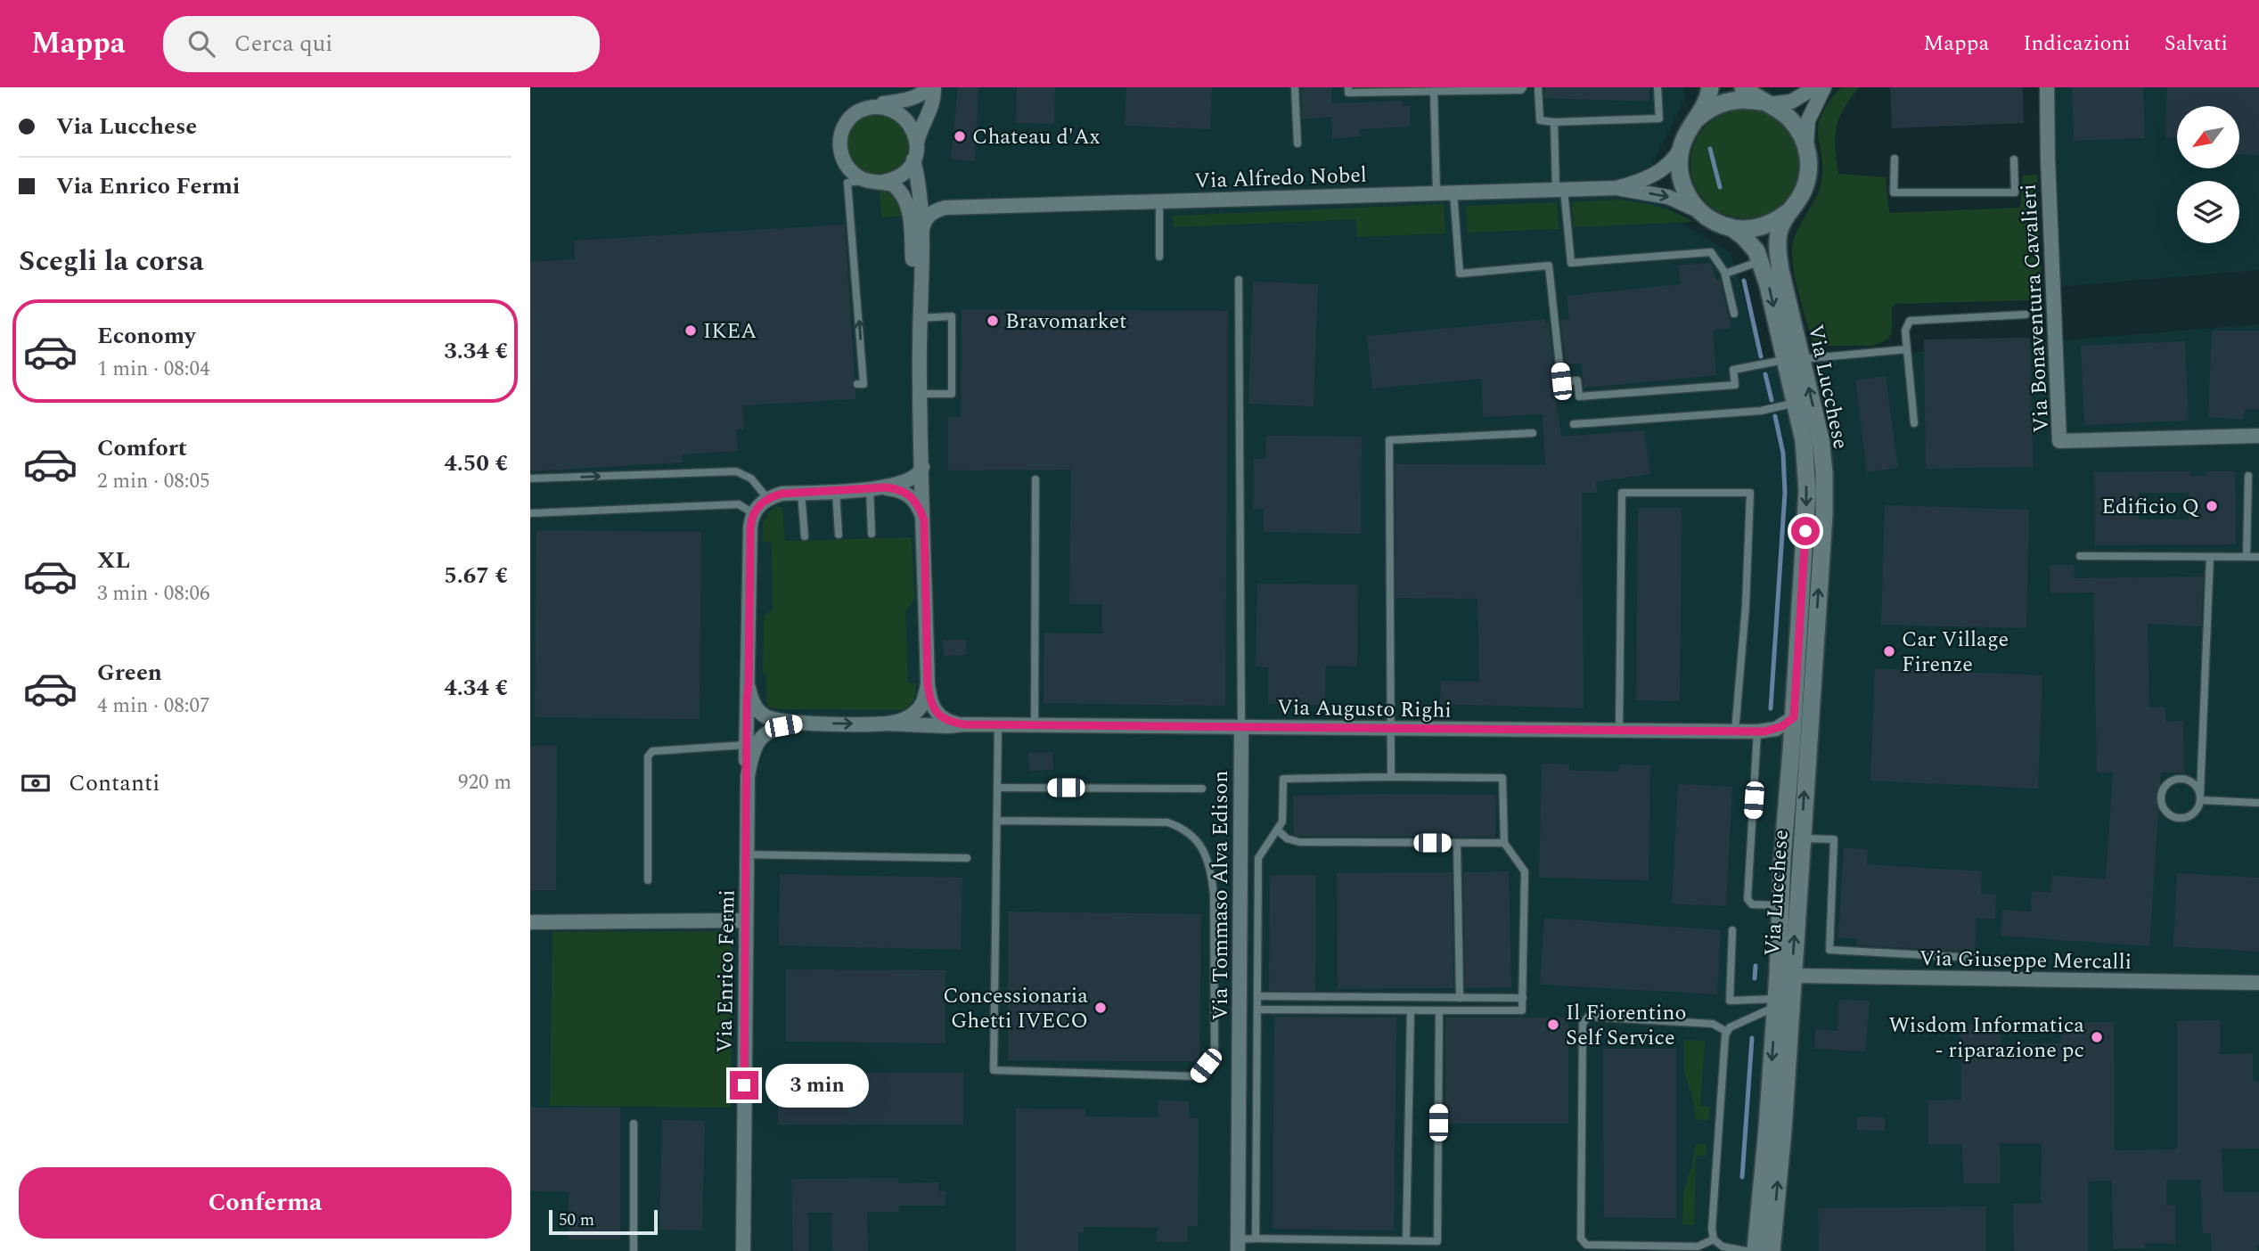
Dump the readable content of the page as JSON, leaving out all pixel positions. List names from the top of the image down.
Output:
{
  "streets": {
    "main road": ["Via Lucchese"],
    "street": [
      "Via Alfredo Nobel",
      "Via Bonaventura Cavalieri",
      "Via Augusto Righi",
      "Via Tommaso Alva Edison",
      "Via Giuseppe Mercalli",
      "Via Enrico Fermi"
    ]
  },
  "crossings": [
    ["Via Alfredo Nobel", "Via Lucchese"],
    ["Via Lucchese", "Via Augusto Righi"],
    ["Via Lucchese", "Via Giuseppe Mercalli"],
    ["Via Augusto Righi", "Via Tommaso Alva Edison"],
    ["Via Augusto Righi", "Via Enrico Fermi"]
  ],
  "places": [
    "Chateau d'Ax",
    "Bravomarket",
    "IKEA",
    "Edificio Q",
    "Car Village Firenze",
    "Concessionaria Ghetti IVECO",
    "Il Fiorentino Self Service",
    "Wisdom Informatica - riparazione pc"
  ],
  "scale_bar": "50 m",
  "north": "bottom left",
  "page": {
    "header": "Mappa",
    "search": "Cerca qui",
    "nav": ["Mappa", "Indicazioni", "Salvati"],
    "banner": ["Via Lucchese", "Via Enrico Fermi"],
    "heading": "Scegli la corsa",
    "list": [
      {
        "name": "Economy",
        "note": "1 min · 08:04",
        "value": "3.34 €"
      },
      {
        "name": "Comfort",
        "note": "2 min · 08:05",
        "value": "4.50 €"
      },
      {
        "name": "XL",
        "note": "3 min · 08:06",
        "value": "5.67 €"
      },
      {
        "name": "Green",
        "note": "4 min · 08:07",
        "value": "4.34 €"
      }
    ],
    "pay": ["Contanti", "920 m"],
    "bubble": "3 min",
    "buttons": "Conferma",
    "scale": "50 m"
  }
}
